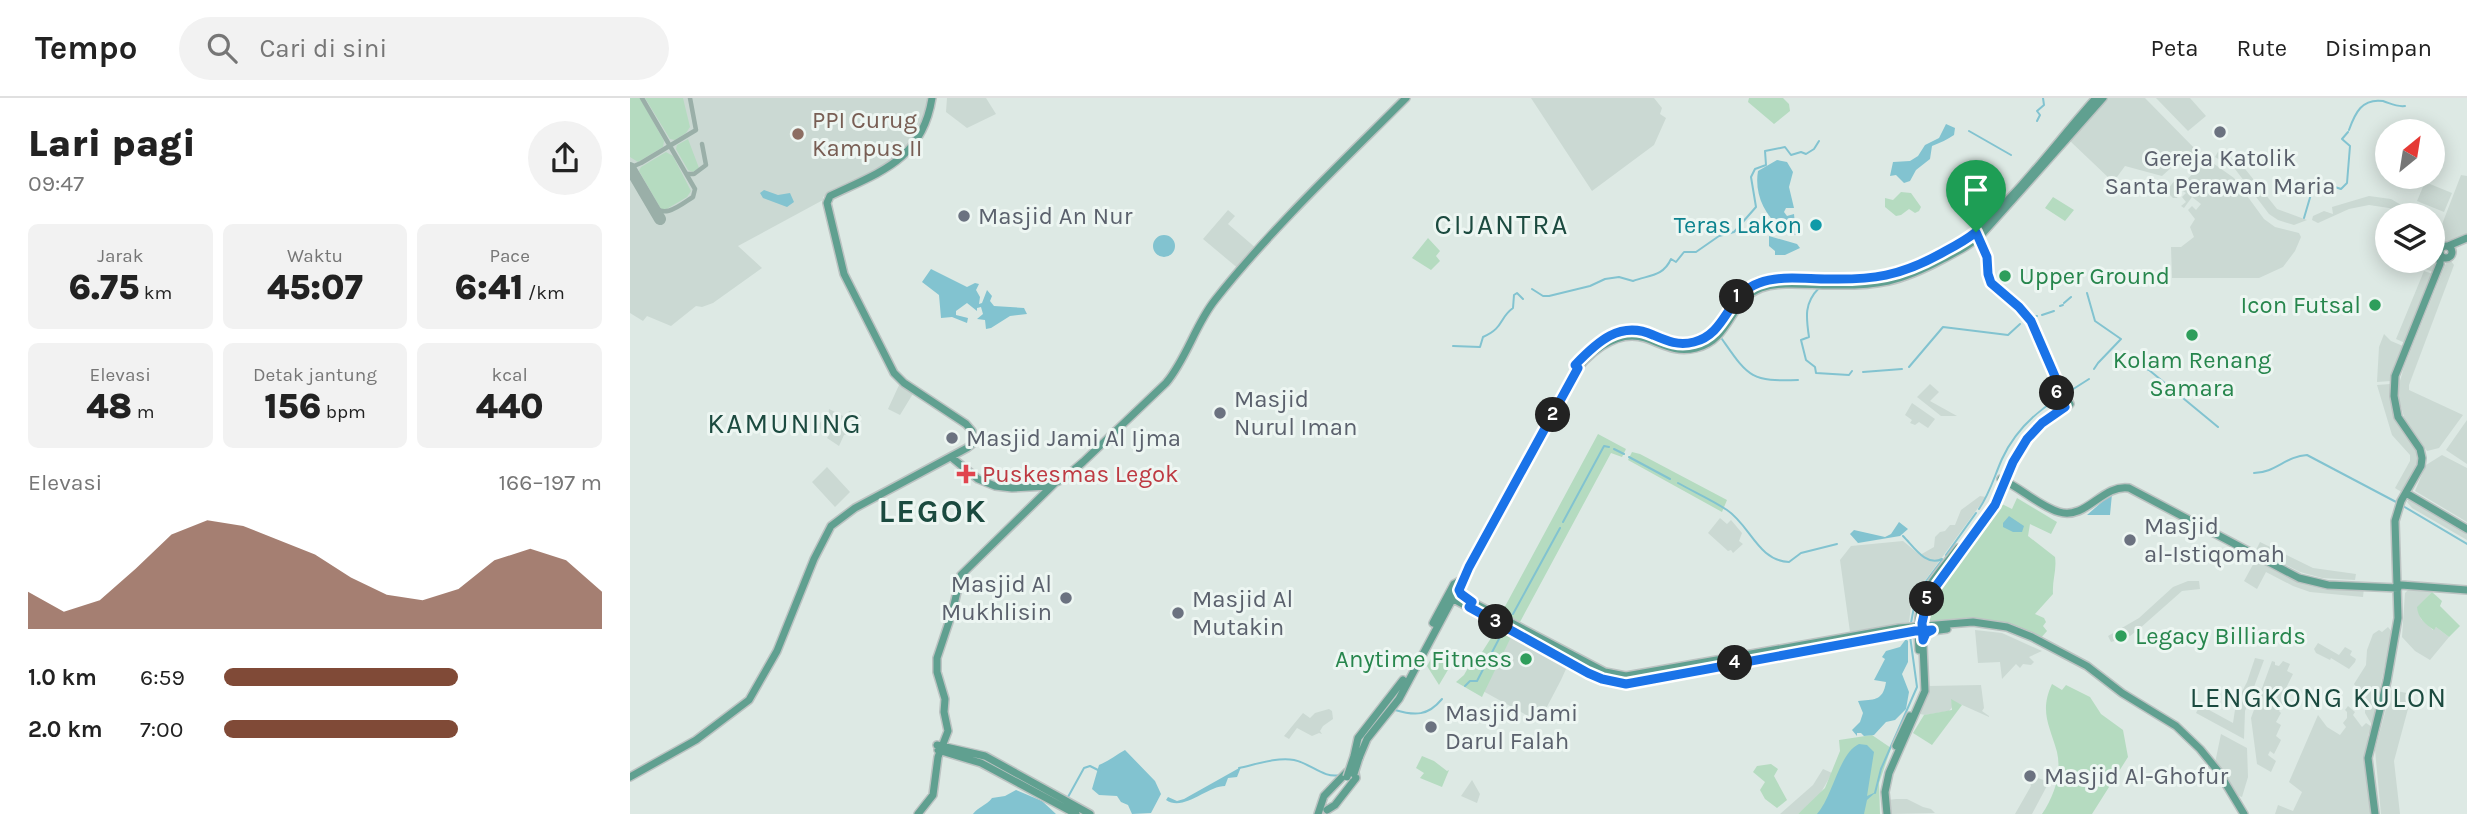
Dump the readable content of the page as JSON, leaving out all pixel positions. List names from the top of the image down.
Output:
{
  "districts": [
    "CIJANTRA",
    "KAMUNING",
    "LEGOK",
    "LENGKONG KULON"
  ],
  "places": {
    "other": [
      "Gereja Katolik Santa Perawan Maria",
      "PPI Curug Kampus II",
      "Masjid An Nur",
      "Teras Lakon",
      "Upper Ground",
      "Icon Futsal",
      "Kolam Renang Samara",
      "Masjid Nurul Iman",
      "Masjid Jami Al Ijma",
      "Masjid al-Istiqomah",
      "Masjid Al Mukhlisin",
      "Masjid Al Mutakin",
      "Legacy Billiards",
      "Anytime Fitness",
      "Masjid Jami Darul Falah",
      "Masjid Al-Ghofur"
    ],
    "health": ["Puskesmas Legok"]
  },
  "north": "top right",
  "page": {
    "header": "Tempo",
    "search": "Cari di sini",
    "nav": ["Peta", "Rute", "Disimpan"],
    "heading": ["Lari pagi", "09:47"],
    "stats": [
      ["Jarak", "6.75 km"],
      ["Waktu", "45:07"],
      ["Pace", "6:41 /km"],
      ["Elevasi", "48 m"],
      ["Detak jantung", "156 bpm"],
      ["kcal", "440"]
    ],
    "pins": [
      "1",
      "6",
      "2",
      "5",
      "3",
      "4"
    ],
    "chart": ["Elevasi", "166–197 m"],
    "list": [
      {
        "name": "1.0 km",
        "note": "6:59"
      },
      {
        "name": "2.0 km",
        "note": "7:00"
      }
    ]
  }
}
